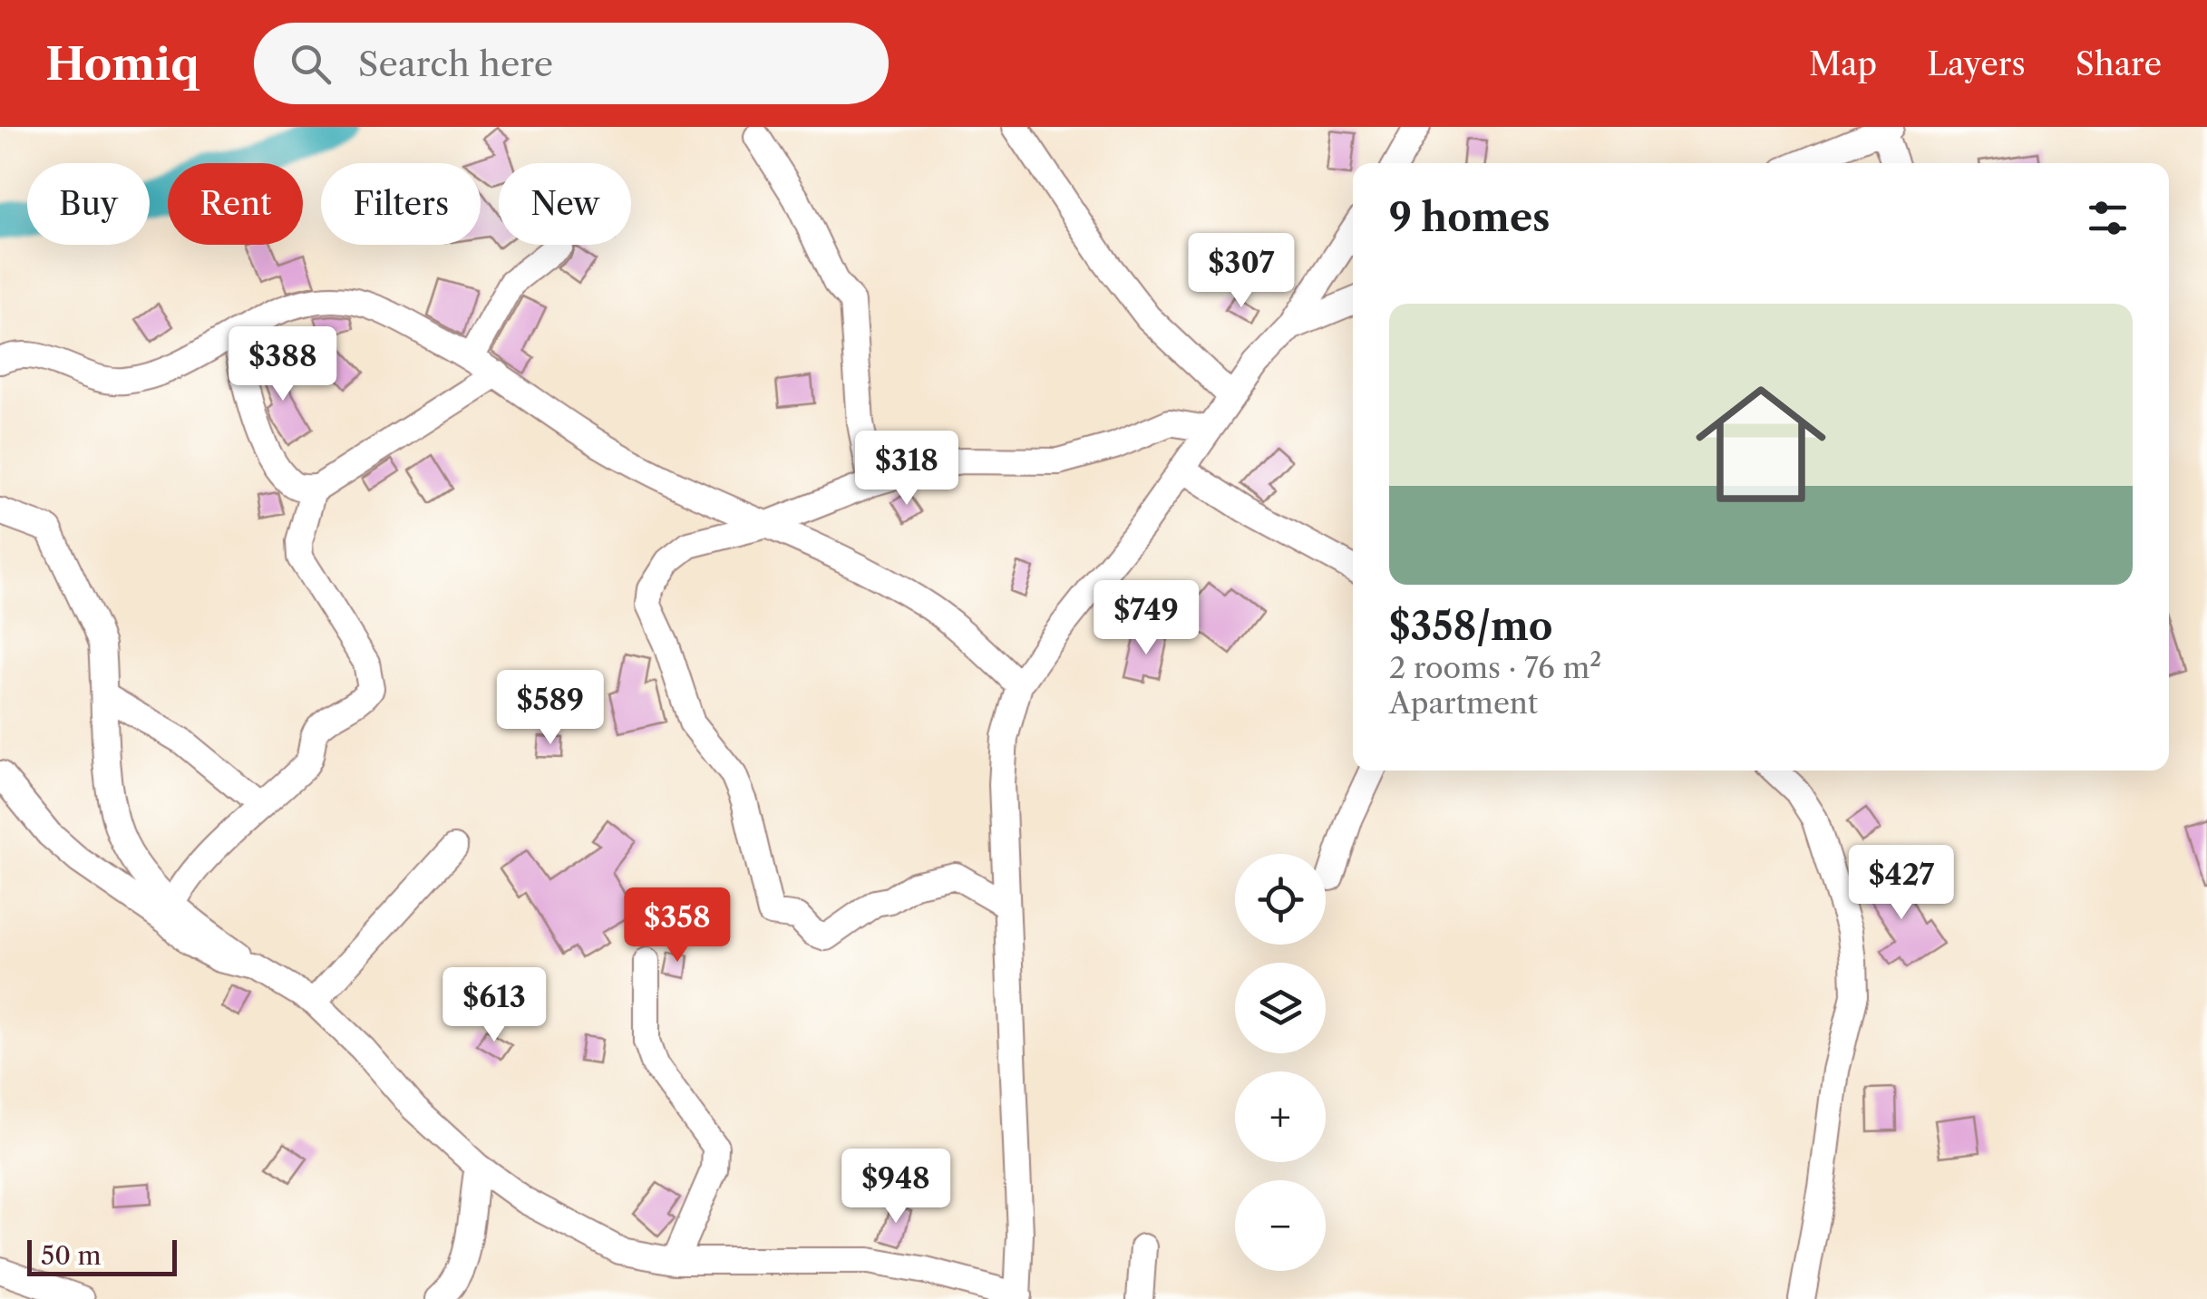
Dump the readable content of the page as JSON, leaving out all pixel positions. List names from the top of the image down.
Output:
{
  "scale_bar": "50 m",
  "page": {
    "header": "Homiq",
    "search": "Search here",
    "nav": ["Map", "Layers", "Share"],
    "chip": [
      "Buy",
      "Rent",
      "Filters",
      "New"
    ],
    "heading": "9 homes",
    "price": [
      "$307",
      "$388",
      "$318",
      "$749",
      "$589",
      "$427",
      "$358",
      "$613",
      "$948"
    ],
    "list": [
      {
        "name": "$358/mo",
        "note": "2 rooms · 76 m² · Apartment"
      }
    ],
    "map_buttons": ["+", "−"],
    "scale": "50 m"
  }
}
